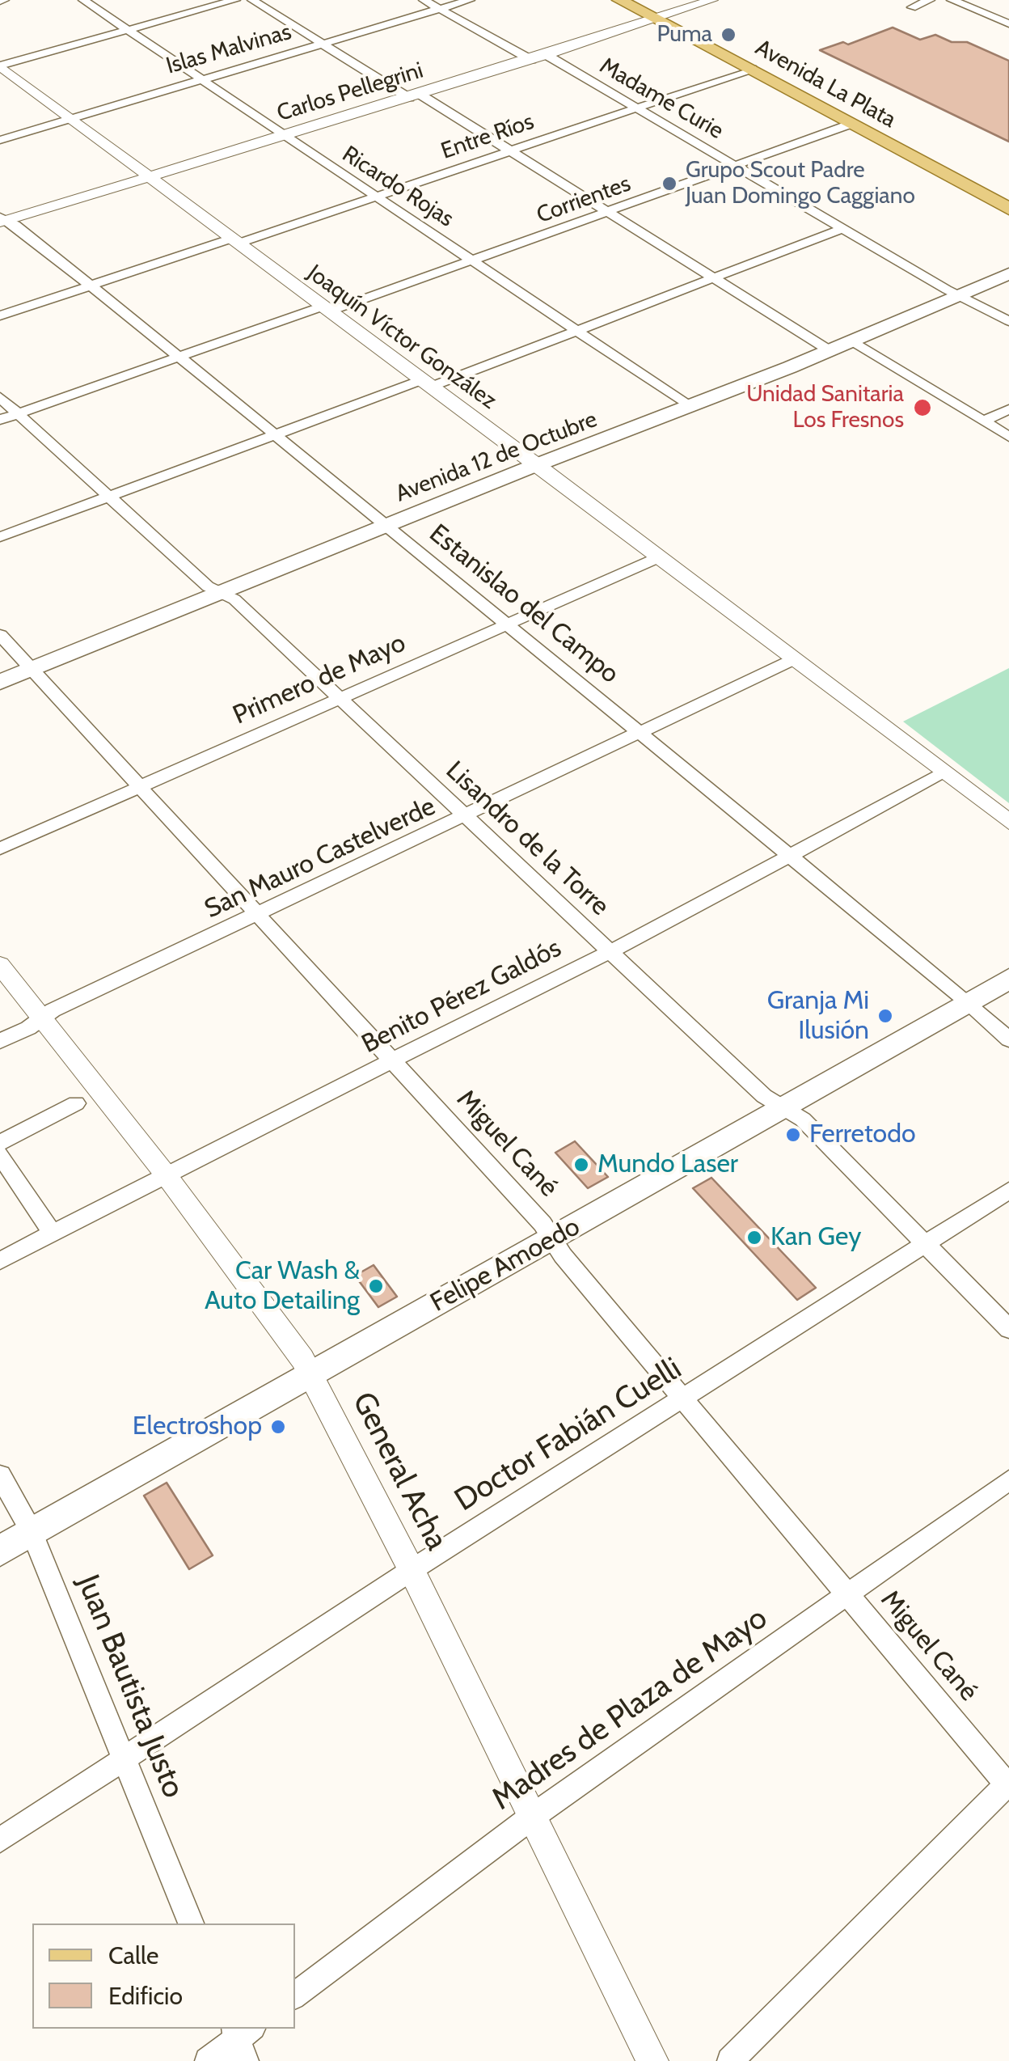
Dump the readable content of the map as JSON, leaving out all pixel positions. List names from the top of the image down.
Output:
{
  "streets": {
    "main road": ["Avenida La Plata", "Avenida 12 de Octubre", "Felipe Amoedo"],
    "street": [
      "Islas Malvinas",
      "Carlos Pellegrini",
      "Madame Curie",
      "Entre Ríos",
      "Ricardo Rojas",
      "Corrientes",
      "Joaquín Víctor González",
      "Estanislao del Campo",
      "Primero de Mayo",
      "Lisandro de la Torre",
      "San Mauro Castelverde",
      "Benito Pérez Galdós",
      "Miguel Cané",
      "Doctor Fabián Cuelli",
      "General Acha",
      "Juan Bautista Justo",
      "Madres de Plaza de Mayo"
    ]
  },
  "crossings": [
    ["Islas Malvinas", "Ricardo Rojas"],
    ["Islas Malvinas", "Joaquín Víctor González"],
    ["Avenida La Plata", "Carlos Pellegrini"],
    ["Avenida La Plata", "Entre Ríos"],
    ["Avenida La Plata", "Corrientes"],
    ["Carlos Pellegrini", "Madame Curie"],
    ["Carlos Pellegrini", "Ricardo Rojas"],
    ["Carlos Pellegrini", "Joaquín Víctor González"],
    ["Carlos Pellegrini", "Estanislao del Campo"],
    ["Madame Curie", "Entre Ríos"],
    ["Madame Curie", "Corrientes"],
    ["Madame Curie", "Avenida 12 de Octubre"],
    ["Entre Ríos", "Ricardo Rojas"],
    ["Entre Ríos", "Joaquín Víctor González"],
    ["Entre Ríos", "Estanislao del Campo"],
    ["Ricardo Rojas", "Corrientes"],
    ["Ricardo Rojas", "Avenida 12 de Octubre"],
    ["Corrientes", "Joaquín Víctor González"],
    ["Corrientes", "Estanislao del Campo"],
    ["Corrientes", "Lisandro de la Torre"],
    ["Joaquín Víctor González", "Avenida 12 de Octubre"],
    ["Joaquín Víctor González", "Primero de Mayo"],
    ["Joaquín Víctor González", "San Mauro Castelverde"],
    ["Joaquín Víctor González", "Benito Pérez Galdós"],
    ["Avenida 12 de Octubre", "Estanislao del Campo"],
    ["Avenida 12 de Octubre", "Lisandro de la Torre"],
    ["Avenida 12 de Octubre", "Miguel Cané"],
    ["Estanislao del Campo", "Primero de Mayo"],
    ["Estanislao del Campo", "San Mauro Castelverde"],
    ["Estanislao del Campo", "Benito Pérez Galdós"],
    ["Estanislao del Campo", "Felipe Amoedo"],
    ["Primero de Mayo", "Lisandro de la Torre"],
    ["Primero de Mayo", "Miguel Cané"],
    ["Lisandro de la Torre", "San Mauro Castelverde"],
    ["Lisandro de la Torre", "Benito Pérez Galdós"],
    ["Lisandro de la Torre", "Felipe Amoedo"],
    ["Lisandro de la Torre", "Doctor Fabián Cuelli"],
    ["San Mauro Castelverde", "Miguel Cané"],
    ["San Mauro Castelverde", "General Acha"],
    ["Benito Pérez Galdós", "Miguel Cané"],
    ["Benito Pérez Galdós", "General Acha"],
    ["Miguel Cané", "Felipe Amoedo"],
    ["Miguel Cané", "Doctor Fabián Cuelli"],
    ["Miguel Cané", "Madres de Plaza de Mayo"],
    ["Felipe Amoedo", "General Acha"],
    ["Felipe Amoedo", "Juan Bautista Justo"],
    ["Doctor Fabián Cuelli", "General Acha"],
    ["Doctor Fabián Cuelli", "Juan Bautista Justo"],
    ["General Acha", "Madres de Plaza de Mayo"]
  ],
  "places": [
    "Puma",
    "Grupo Scout Padre Juan Domingo Caggiano",
    "Unidad Sanitaria Los Fresnos",
    "Granja Mi Ilusión",
    "Ferretodo",
    "Mundo Laser",
    "Kan Gey",
    "Car Wash & Auto Detailing",
    "Electroshop"
  ],
  "legend": ["Calle", "Edificio"]
}
